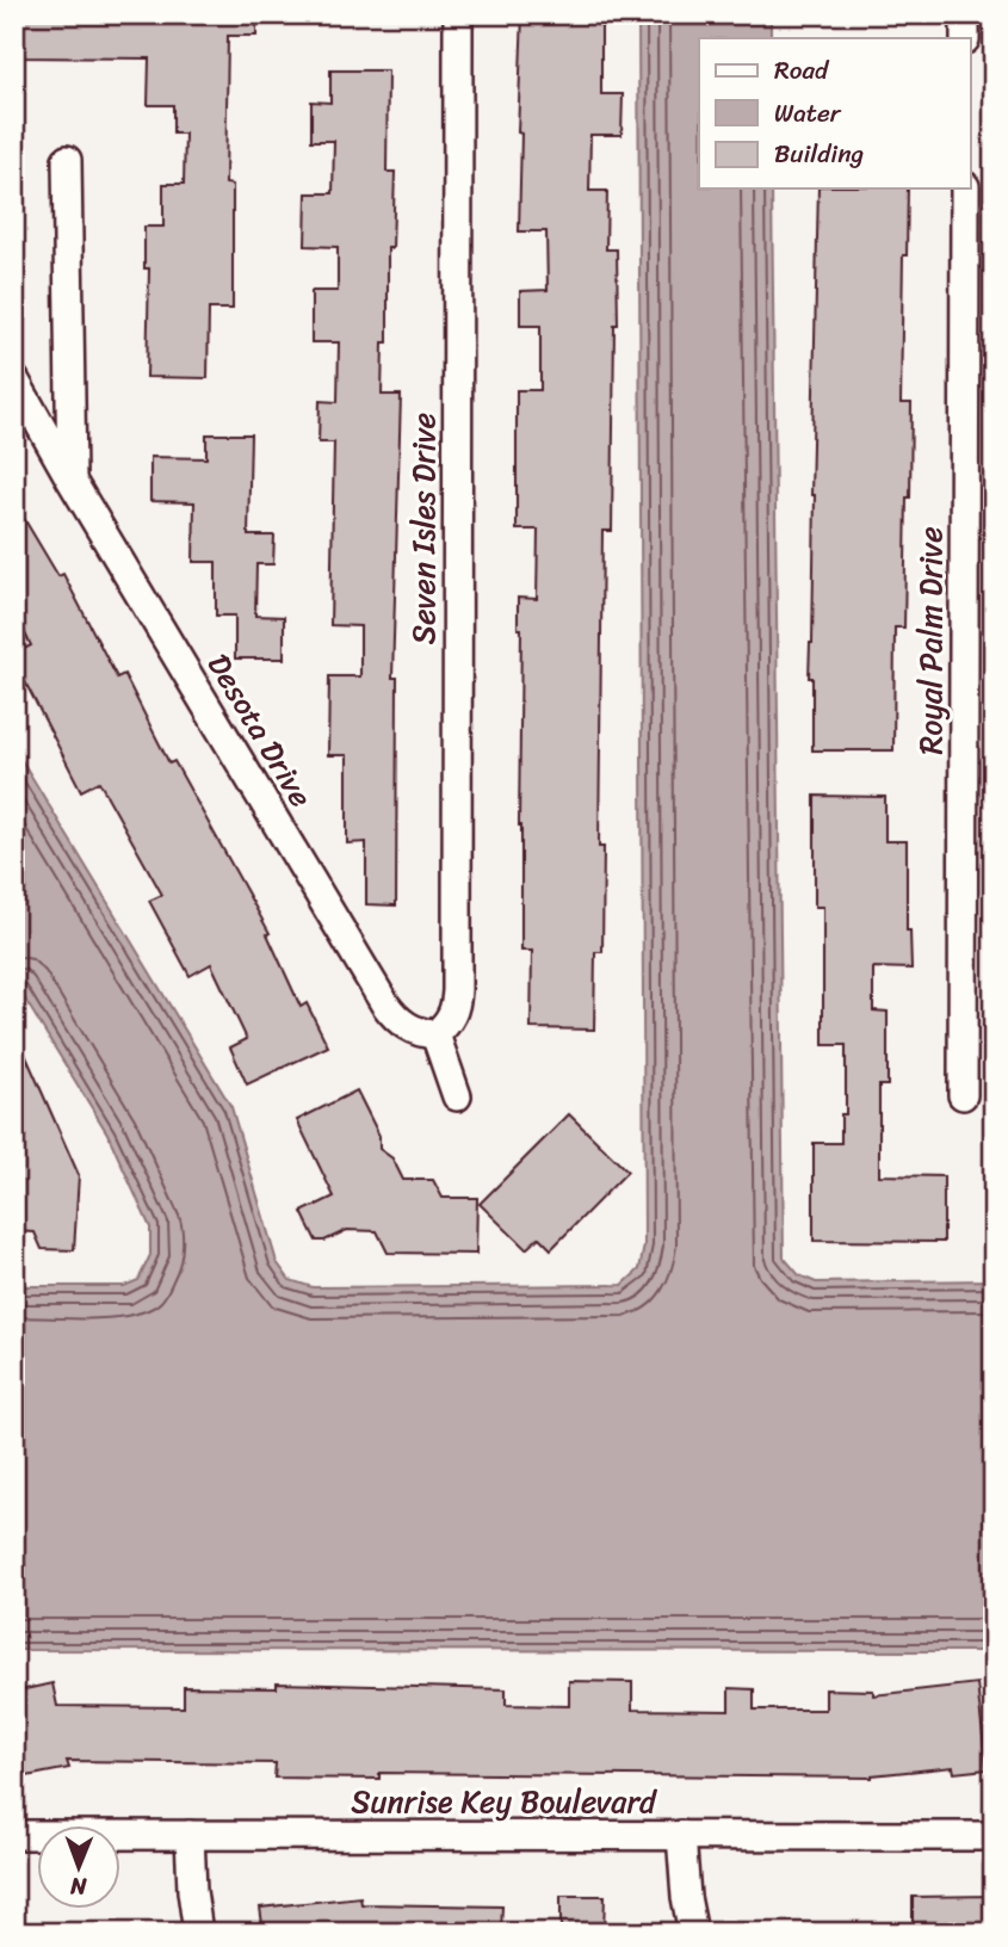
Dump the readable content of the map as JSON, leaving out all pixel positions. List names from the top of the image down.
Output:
{
  "streets": {
    "street": [
      "Seven Isles Drive",
      "Royal Palm Drive",
      "Desota Drive",
      "Sunrise Key Boulevard"
    ]
  },
  "crossings": [
    ["Seven Isles Drive", "Desota Drive"]
  ],
  "legend": ["Road", "Water", "Building"],
  "north": "bottom"
}
